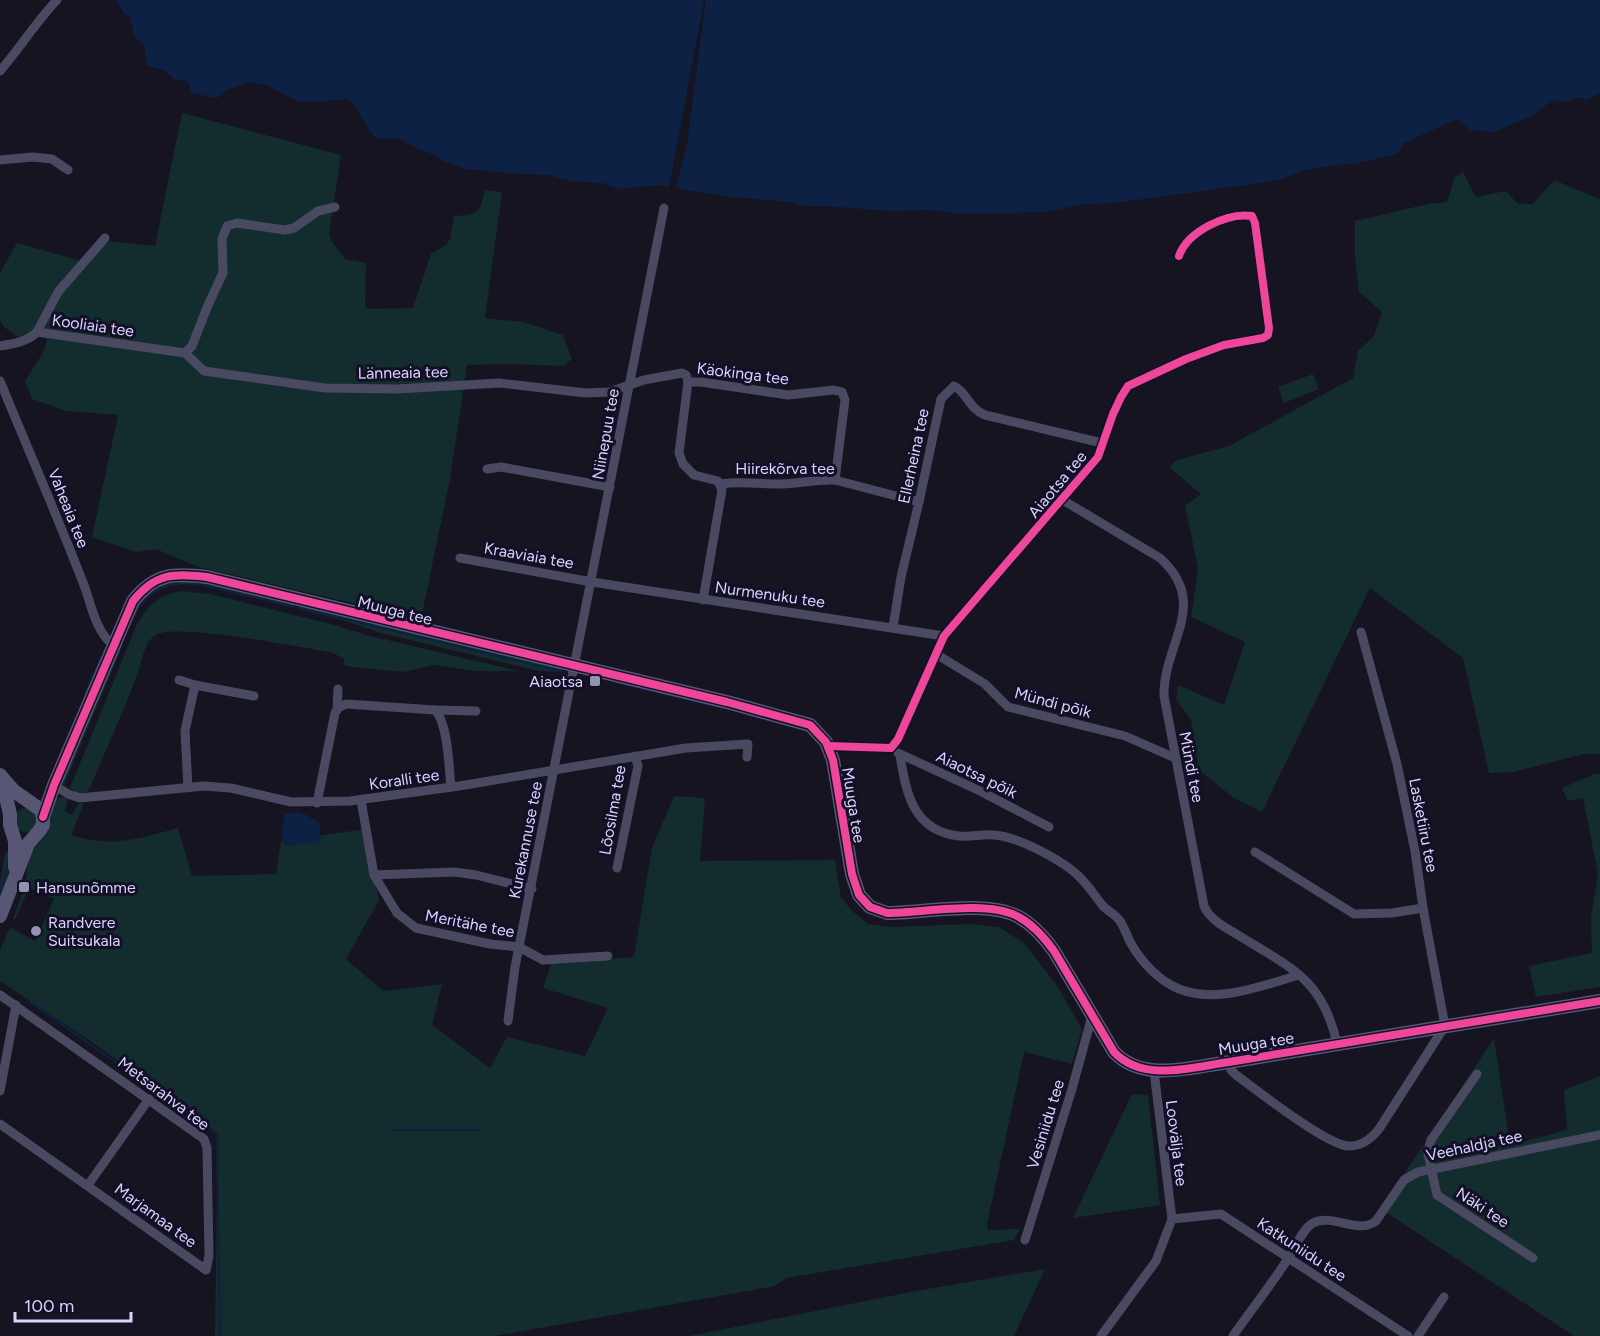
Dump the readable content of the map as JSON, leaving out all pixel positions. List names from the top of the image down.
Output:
{
  "streets": {
    "street": [
      "Kooliaia tee",
      "Länneaia tee",
      "Käokinga tee",
      "Niinepuu tee",
      "Ellerheina tee",
      "Hiirekõrva tee",
      "Aiaotsa tee",
      "Vaheaia tee",
      "Kraaviaia tee",
      "Nurmenuku tee",
      "Muuga tee",
      "Mündi põik",
      "Mündi tee",
      "Aiaotsa põik",
      "Koralli tee",
      "Lõosilma tee",
      "Lasketiiru tee",
      "Kurekannuse tee",
      "Meritähe tee",
      "Metsarahva tee",
      "Vesiniidu tee",
      "Loovälja tee",
      "Veehaldja tee",
      "Näki tee",
      "Marjamaa tee",
      "Katkuniidu tee"
    ]
  },
  "crossings": [
    ["Kooliaia tee", "Länneaia tee"],
    ["Länneaia tee", "Käokinga tee"],
    ["Länneaia tee", "Niinepuu tee"],
    ["Käokinga tee", "Niinepuu tee"],
    ["Käokinga tee", "Hiirekõrva tee"],
    ["Niinepuu tee", "Kraaviaia tee"],
    ["Niinepuu tee", "Nurmenuku tee"],
    ["Niinepuu tee", "Muuga tee"],
    ["Niinepuu tee", "Kurekannuse tee"],
    ["Ellerheina tee", "Hiirekõrva tee"],
    ["Ellerheina tee", "Aiaotsa tee"],
    ["Ellerheina tee", "Nurmenuku tee"],
    ["Aiaotsa tee", "Nurmenuku tee"],
    ["Aiaotsa tee", "Mündi põik"],
    ["Aiaotsa tee", "Mündi tee"],
    ["Aiaotsa tee", "Aiaotsa põik"],
    ["Vaheaia tee", "Muuga tee"],
    ["Kraaviaia tee", "Nurmenuku tee"],
    ["Muuga tee", "Mündi tee"],
    ["Muuga tee", "Koralli tee"],
    ["Muuga tee", "Lasketiiru tee"],
    ["Muuga tee", "Kurekannuse tee"],
    ["Muuga tee", "Vesiniidu tee"],
    ["Muuga tee", "Loovälja tee"],
    ["Mündi põik", "Mündi tee"],
    ["Koralli tee", "Lõosilma tee"],
    ["Koralli tee", "Kurekannuse tee"],
    ["Koralli tee", "Meritähe tee"],
    ["Kurekannuse tee", "Meritähe tee"],
    ["Metsarahva tee", "Marjamaa tee"],
    ["Loovälja tee", "Katkuniidu tee"],
    ["Veehaldja tee", "Näki tee"],
    ["Veehaldja tee", "Katkuniidu tee"]
  ],
  "places": {
    "transit": ["Aiaotsa", "Hansunõmme"],
    "other": ["Randvere Suitsukala"]
  },
  "scale_bar": "100 m"
}
